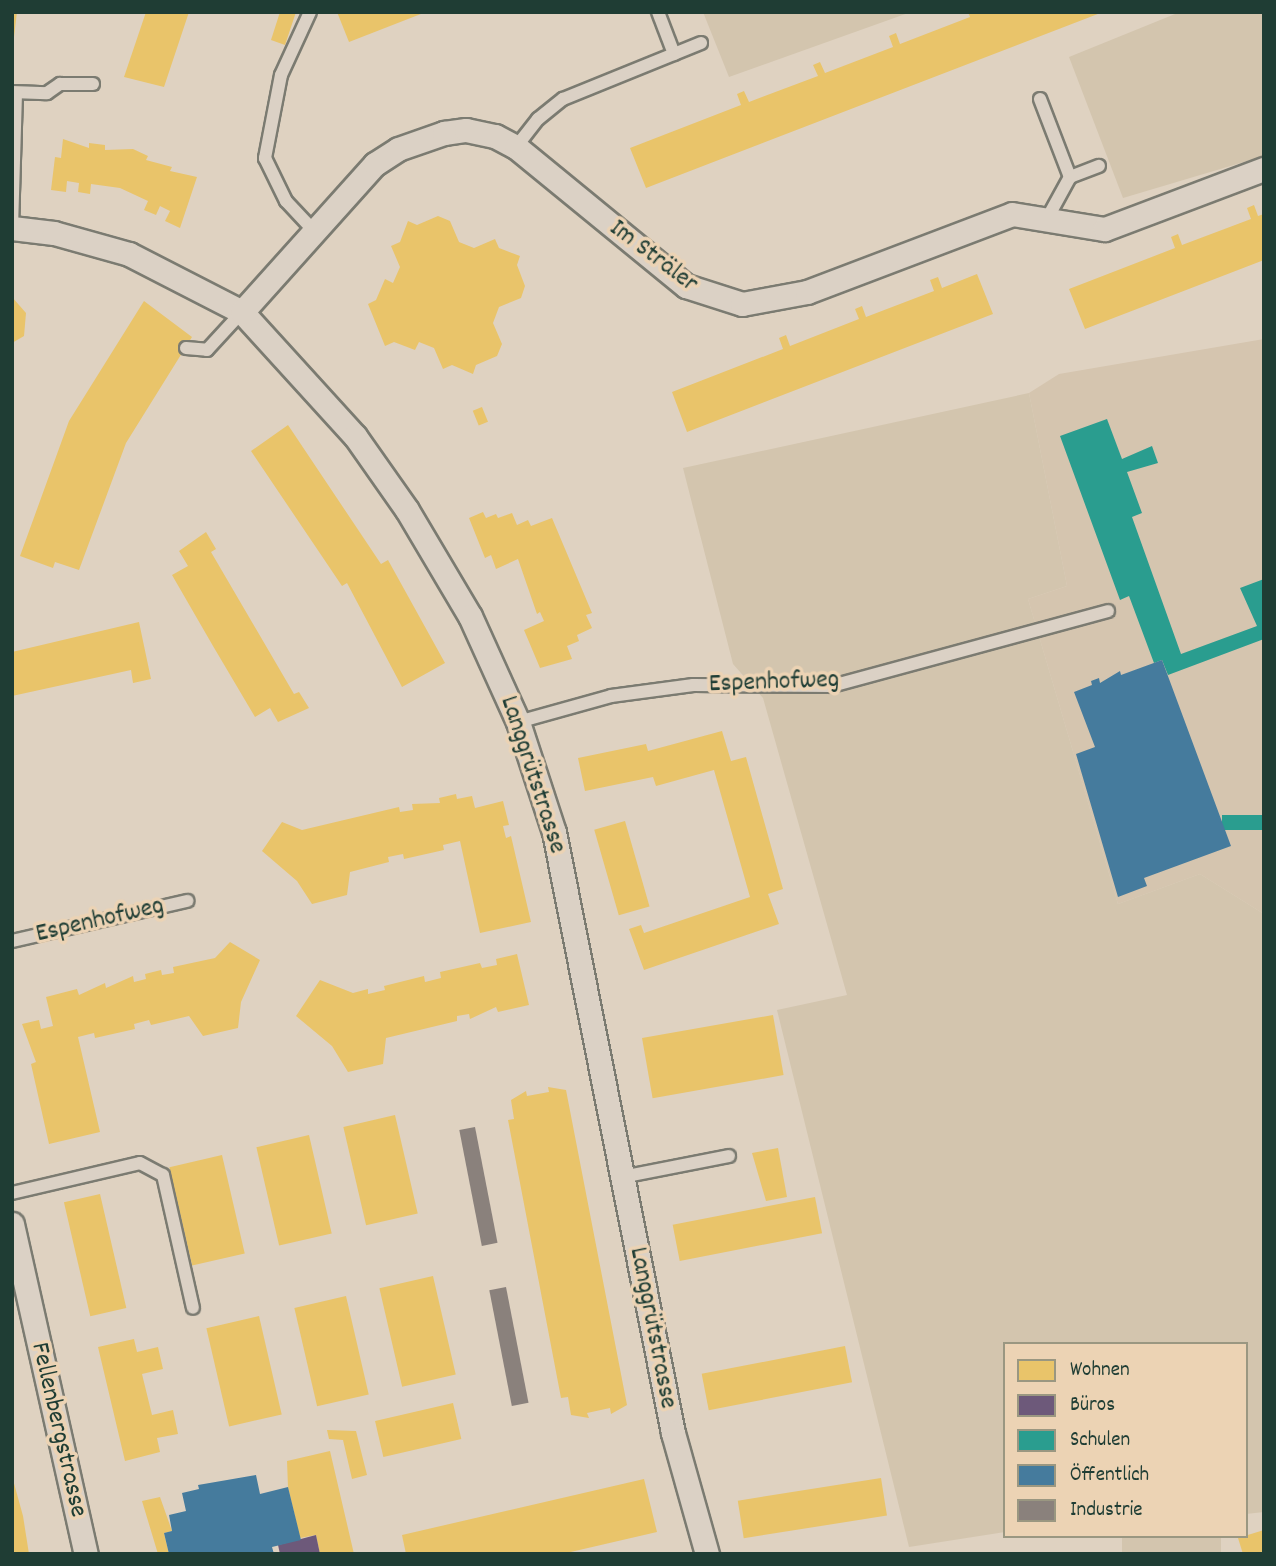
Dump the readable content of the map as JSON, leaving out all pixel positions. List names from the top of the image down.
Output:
{
  "streets": {
    "street": ["Im Sträler", "Langgrütstrasse", "Fellenbergstrasse"],
    "lane": ["Espenhofweg"]
  },
  "crossings": [
    ["Im Sträler", "Langgrütstrasse"],
    ["Espenhofweg", "Langgrütstrasse"]
  ],
  "legend": [
    "Wohnen",
    "Büros",
    "Schulen",
    "Öffentlich",
    "Industrie"
  ]
}
